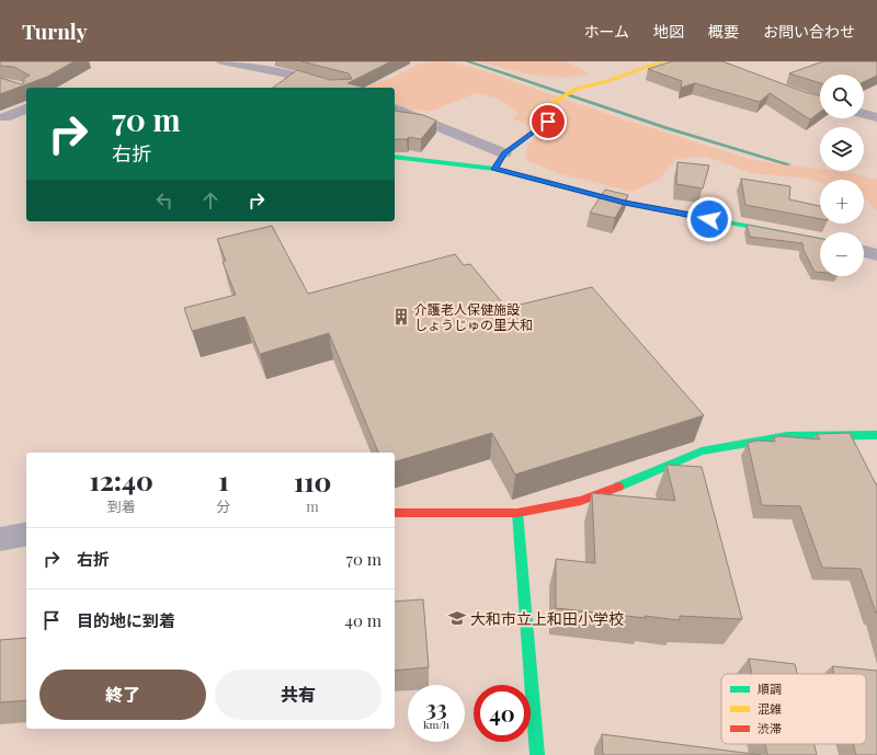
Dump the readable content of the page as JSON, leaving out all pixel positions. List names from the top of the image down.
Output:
{
  "places": {
    "building": ["介護老人保健施設 しょうじゅの里大和"],
    "school or university": ["大和市立上和田小学校"]
  },
  "legend": ["順調", "混雑", "渋滞"],
  "page": {
    "header": "Turnly",
    "nav": [
      "ホーム",
      "地図",
      "概要",
      "お問い合わせ"
    ],
    "map_buttons": ["+", "−"],
    "turn": ["70 m", "右折"],
    "eta": [
      "12:40",
      "到着",
      "1",
      "分",
      "110",
      "m"
    ],
    "list": [
      {
        "name": "右折",
        "value": "70 m"
      },
      {
        "name": "目的地に到着",
        "value": "40 m"
      }
    ],
    "buttons": ["終了", "共有"],
    "speed": "33 km/h",
    "limit": "40"
  }
}
